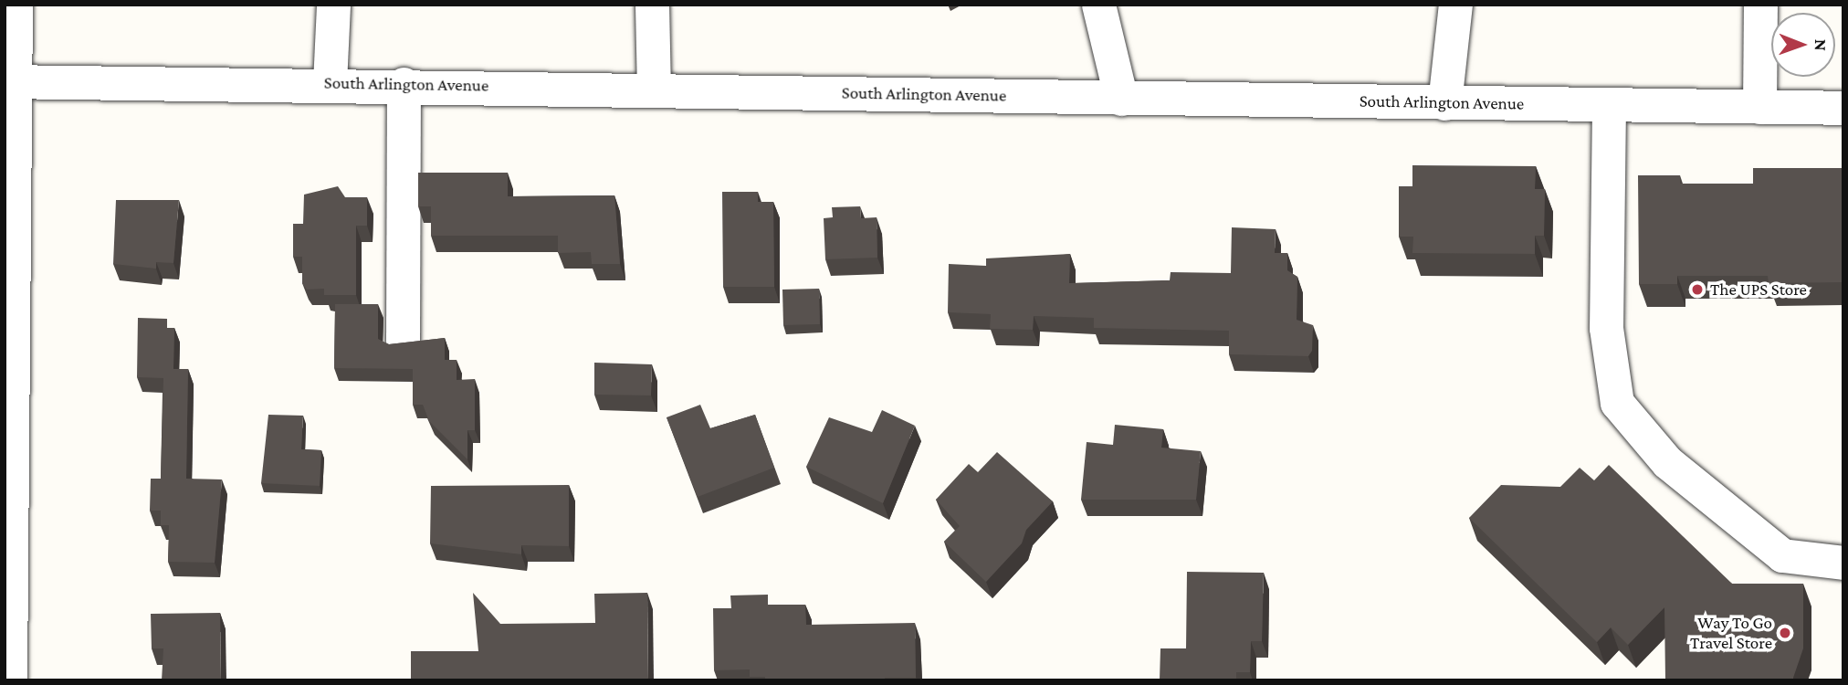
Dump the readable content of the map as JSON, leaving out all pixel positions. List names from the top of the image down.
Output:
{
  "streets": {
    "street": ["South Arlington Avenue"]
  },
  "places": ["The UPS Store", "Way To Go Travel Store"],
  "north": "right"
}
